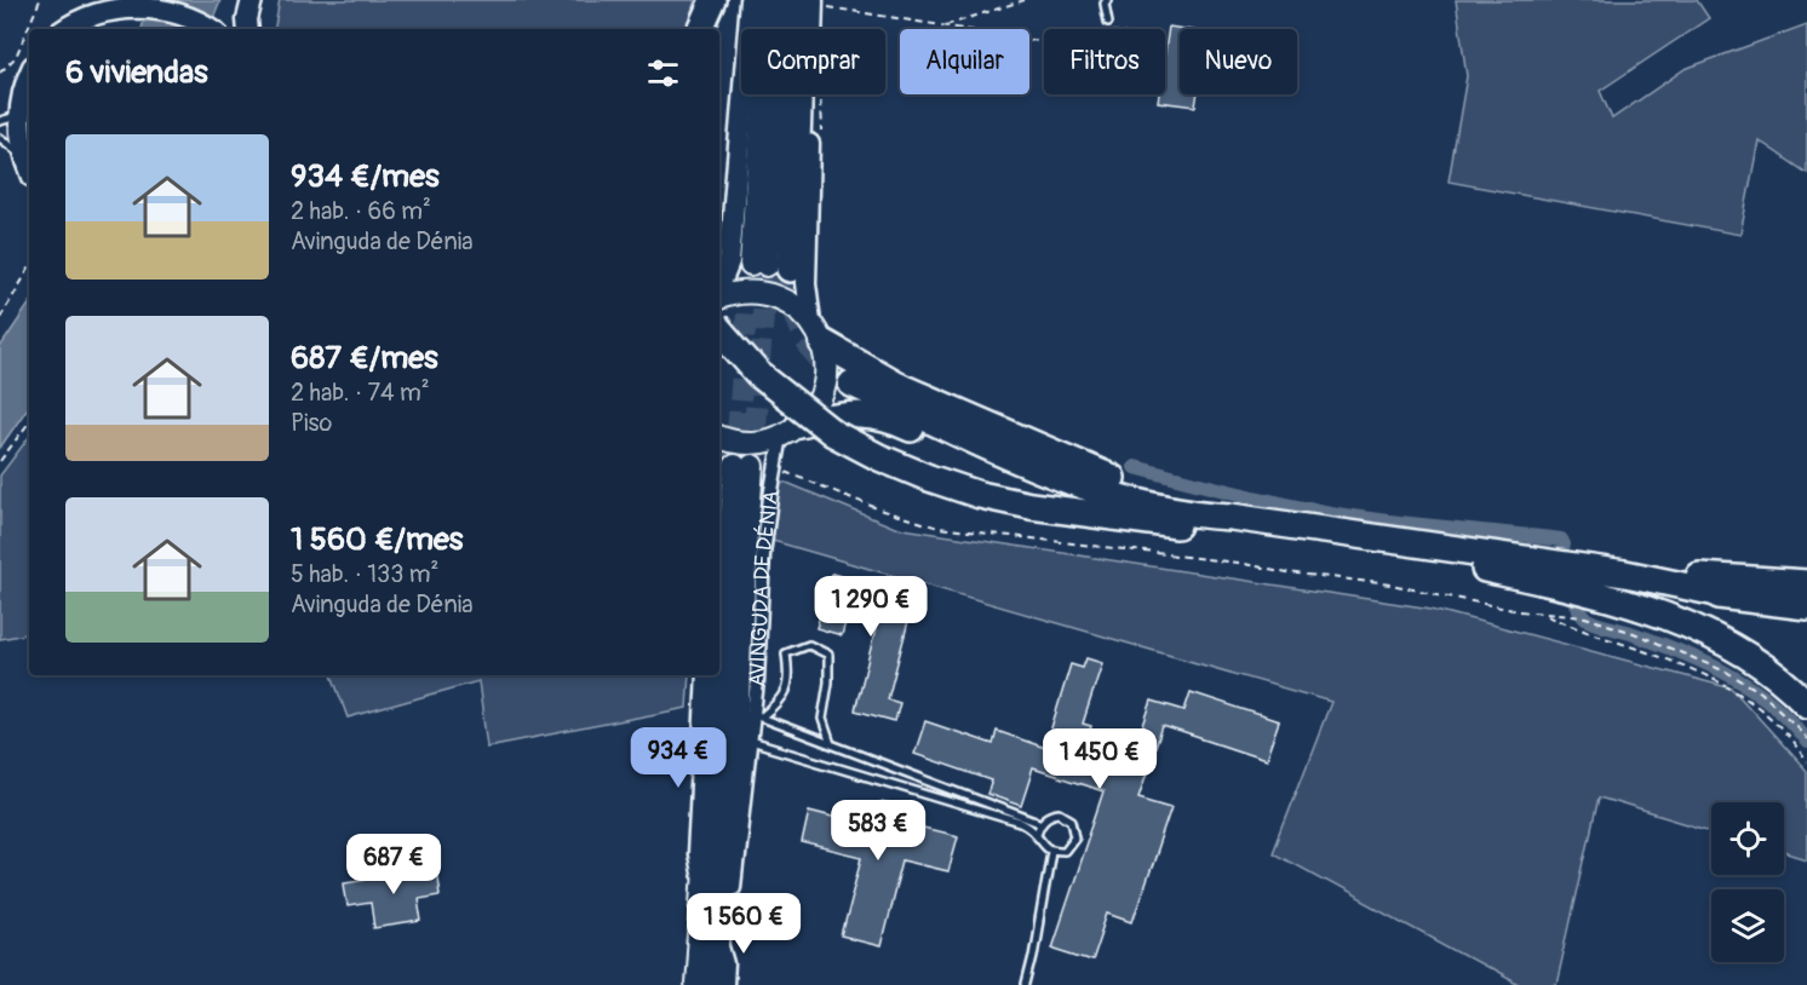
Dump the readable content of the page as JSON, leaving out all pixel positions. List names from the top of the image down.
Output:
{
  "streets": {
    "main road": ["AVINGUDA DE DÉNIA"]
  },
  "page": {
    "chip": [
      "Comprar",
      "Alquilar",
      "Filtros",
      "Nuevo"
    ],
    "heading": "6 viviendas",
    "list": [
      {
        "name": "934 €/mes",
        "note": "2 hab. · 66 m² · Avinguda de Dénia"
      },
      {
        "name": "687 €/mes",
        "note": "2 hab. · 74 m² · Piso"
      },
      {
        "name": "1 560 €/mes",
        "note": "5 hab. · 133 m² · Avinguda de Dénia"
      }
    ],
    "price": [
      "1 290 €",
      "934 €",
      "1 450 €",
      "583 €",
      "687 €",
      "1 560 €"
    ]
  }
}
